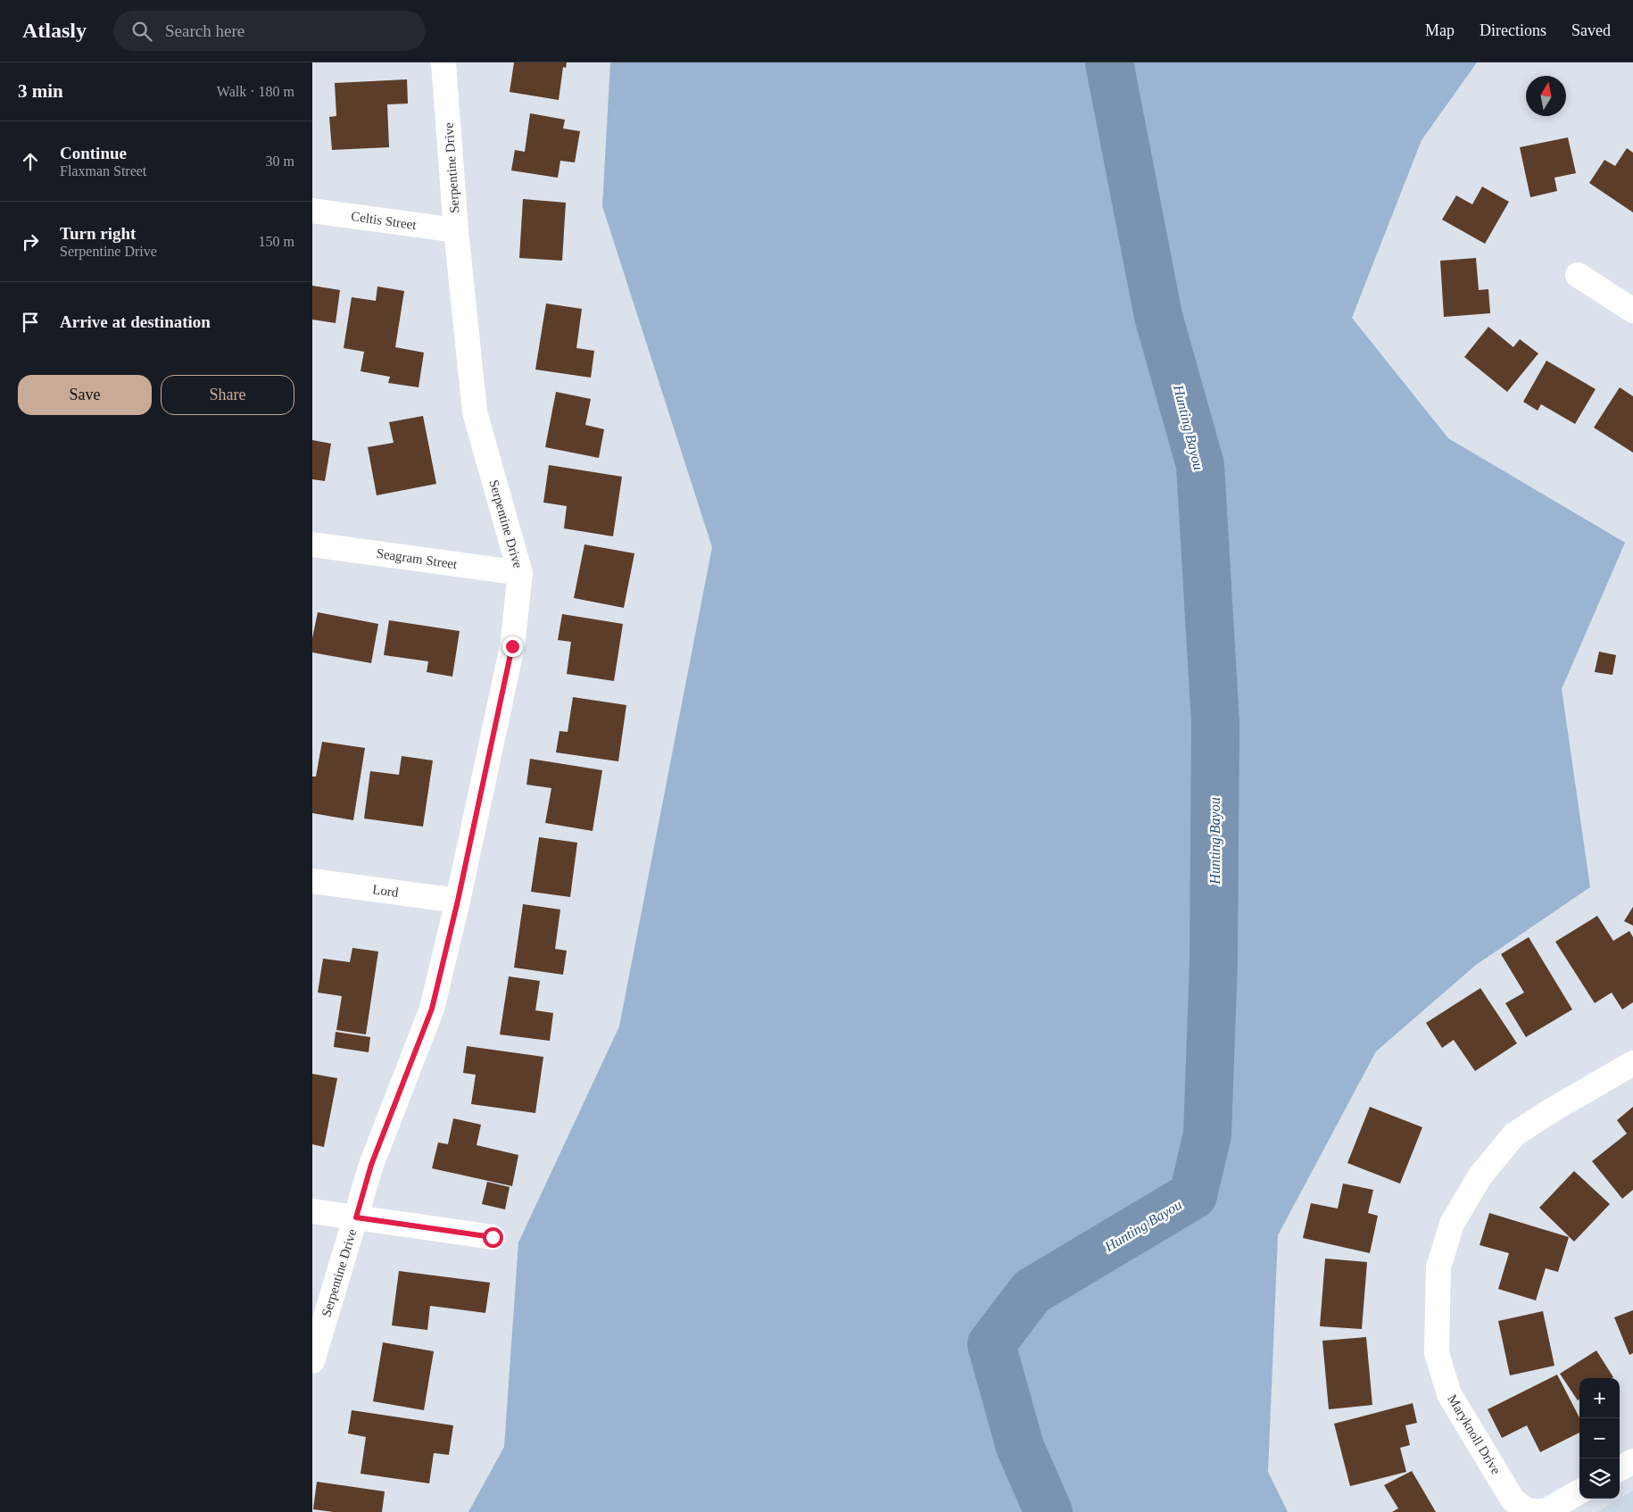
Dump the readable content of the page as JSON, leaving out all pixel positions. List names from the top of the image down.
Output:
{
  "streets": {
    "street": [
      "Serpentine Drive",
      "Celtis Street",
      "Seagram Street",
      "Lord",
      "Maryknoll Drive"
    ]
  },
  "crossings": [
    ["Serpentine Drive", "Celtis Street"],
    ["Serpentine Drive", "Seagram Street"],
    ["Serpentine Drive", "Lord"]
  ],
  "water": ["Hunting Bayou"],
  "north": "top",
  "page": {
    "header": "Atlasly",
    "search": "Search here",
    "nav": ["Map", "Directions", "Saved"],
    "heading": ["3 min", "Walk · 180 m"],
    "list": [
      ["Continue", "Flaxman Street", "30 m"],
      ["Turn right", "Serpentine Drive", "150 m"],
      "Arrive at destination"
    ],
    "buttons": ["Save", "Share"],
    "map_buttons": ["+", "−"]
  }
}
